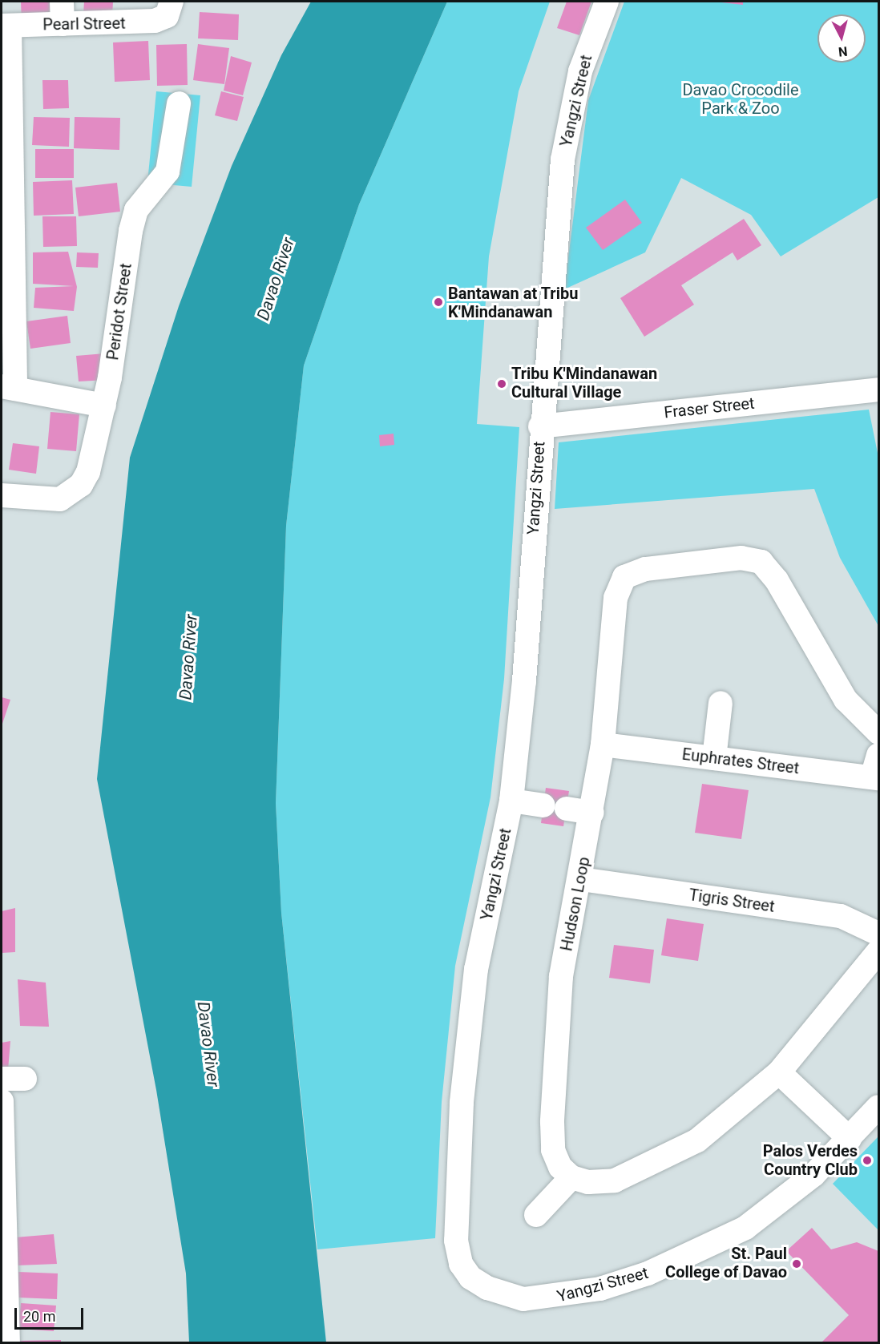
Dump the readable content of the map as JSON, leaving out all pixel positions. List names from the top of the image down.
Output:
{
  "streets": {
    "street": [
      "Pearl Street",
      "Yangzi Street",
      "Peridot Street",
      "Fraser Street",
      "Euphrates Street",
      "Tigris Street",
      "Hudson Loop"
    ]
  },
  "crossings": [
    ["Yangzi Street", "Fraser Street"],
    ["Euphrates Street", "Hudson Loop"],
    ["Tigris Street", "Hudson Loop"]
  ],
  "water": ["Davao River"],
  "parks": ["Davao Crocodile Park & Zoo"],
  "places": [
    "Bantawan at Tribu K'Mindanawan",
    "Tribu K'Mindanawan Cultural Village",
    "Palos Verdes Country Club",
    "St. Paul College of Davao"
  ],
  "scale_bar": "20 m",
  "north": "bottom"
}
